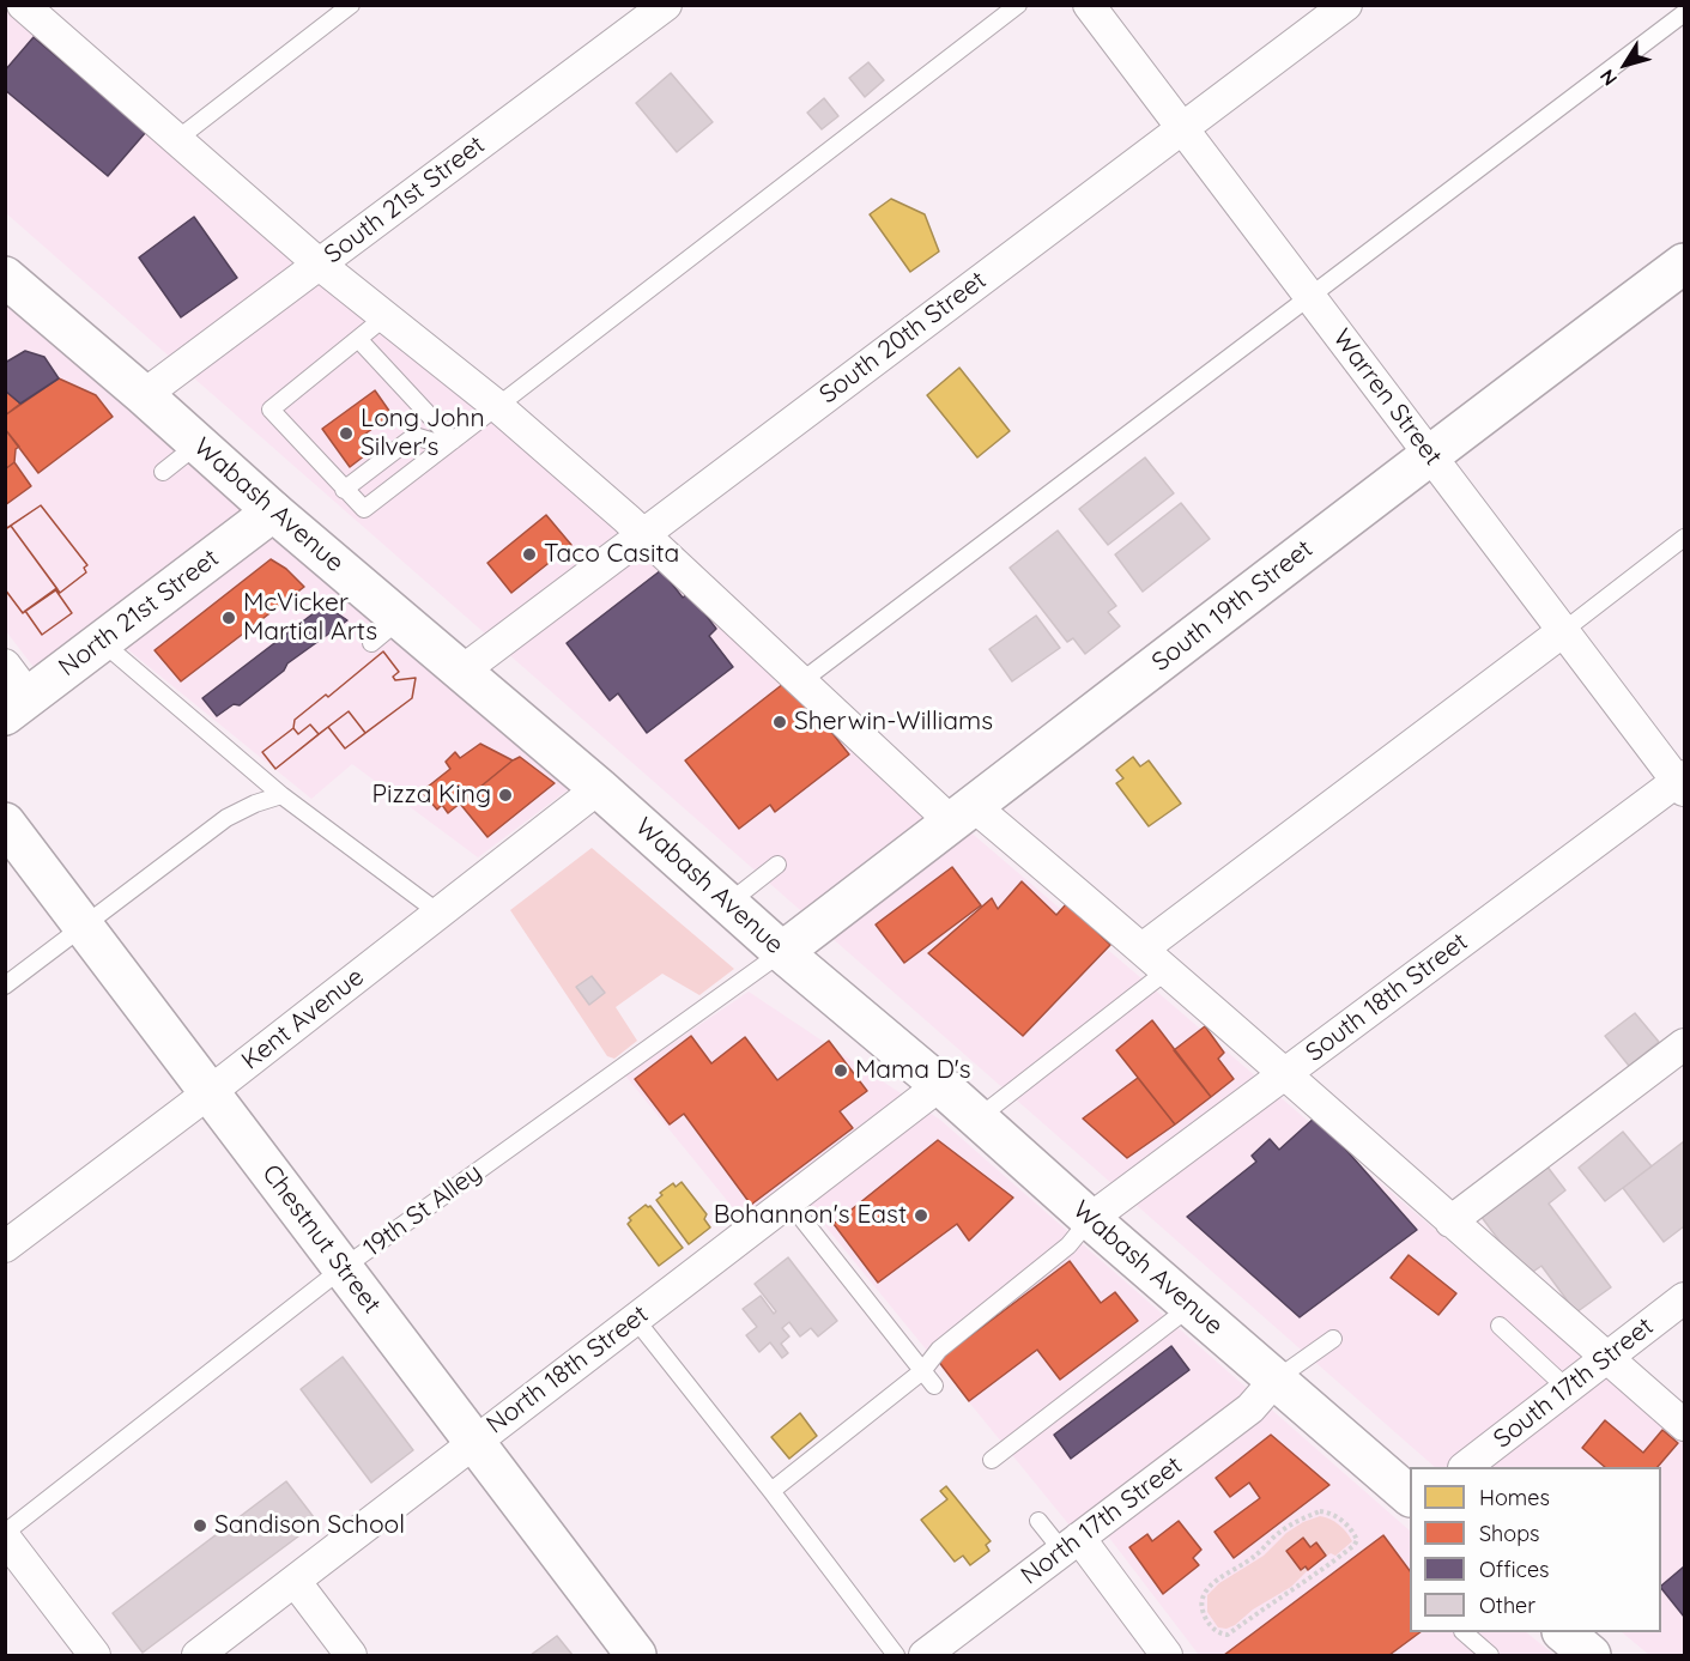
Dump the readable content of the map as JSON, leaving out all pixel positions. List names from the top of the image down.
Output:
{
  "streets": {
    "street": [
      "South 21st Street",
      "South 20th Street",
      "Warren Street",
      "Wabash Avenue",
      "South 19th Street",
      "North 21st Street",
      "South 18th Street",
      "Kent Avenue",
      "Chestnut Street",
      "North 18th Street",
      "South 17th Street",
      "North 17th Street"
    ],
    "lane": ["19th St Alley"]
  },
  "crossings": [
    ["South 21st Street", "Wabash Avenue"],
    ["South 20th Street", "Warren Street"],
    ["South 20th Street", "Wabash Avenue"],
    ["Warren Street", "South 19th Street"],
    ["Warren Street", "South 18th Street"],
    ["Wabash Avenue", "South 19th Street"],
    ["Wabash Avenue", "North 21st Street"],
    ["Wabash Avenue", "South 18th Street"],
    ["Wabash Avenue", "Kent Avenue"],
    ["Wabash Avenue", "19th St Alley"],
    ["Wabash Avenue", "North 18th Street"],
    ["Wabash Avenue", "North 17th Street"],
    ["South 19th Street", "19th St Alley"],
    ["Kent Avenue", "Chestnut Street"],
    ["19th St Alley", "Chestnut Street"],
    ["Chestnut Street", "North 18th Street"]
  ],
  "places": [
    "Long John Silver's",
    "Taco Casita",
    "McVicker Martial Arts",
    "Sherwin-Williams",
    "Pizza King",
    "Mama D's",
    "Bohannon's East",
    "Sandison School"
  ],
  "legend": [
    "Homes",
    "Shops",
    "Offices",
    "Other"
  ],
  "north": "bottom left"
}
